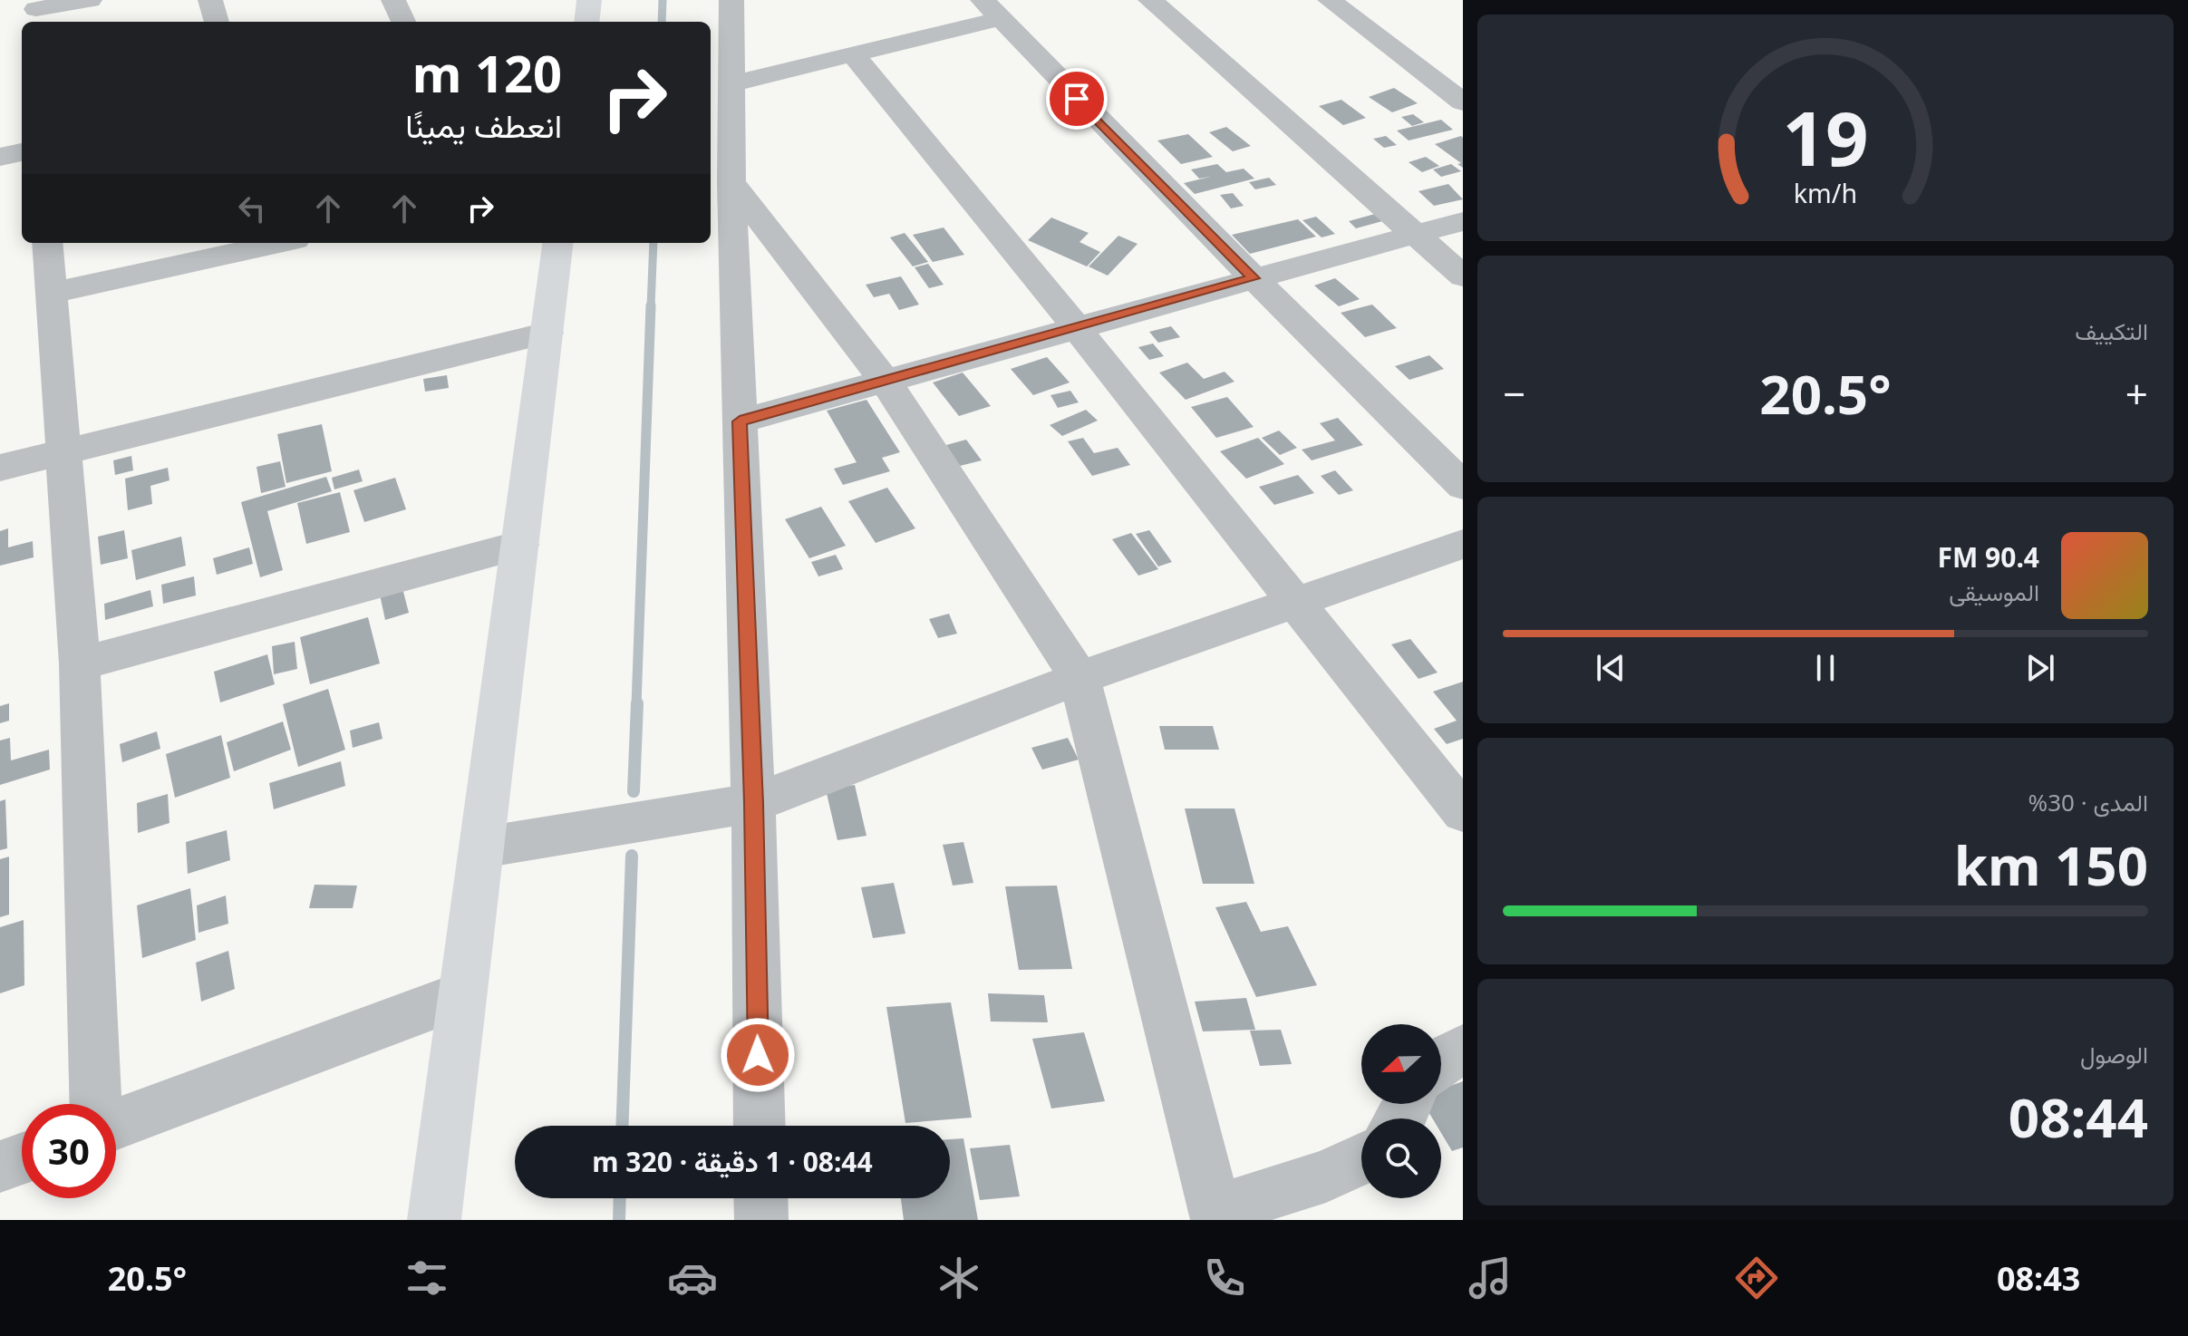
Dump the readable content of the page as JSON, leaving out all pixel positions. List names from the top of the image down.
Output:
{
  "north": "left",
  "page": {
    "turn": ["120 m", "انعطف يمينًا"],
    "tile": [
      "التكييف",
      ["المدى · 30%", "150 km"],
      ["الوصول", "08:44"]
    ],
    "heat": ["−", "20.5°", "+"],
    "song": ["90.4 FM", "الموسيقى"],
    "limit": "30",
    "trip": "08:44 · 1 دقيقة · 320 m",
    "tabs": ["08:43", "20.5°"],
    "gauge": ["19", "km/h"]
  }
}
